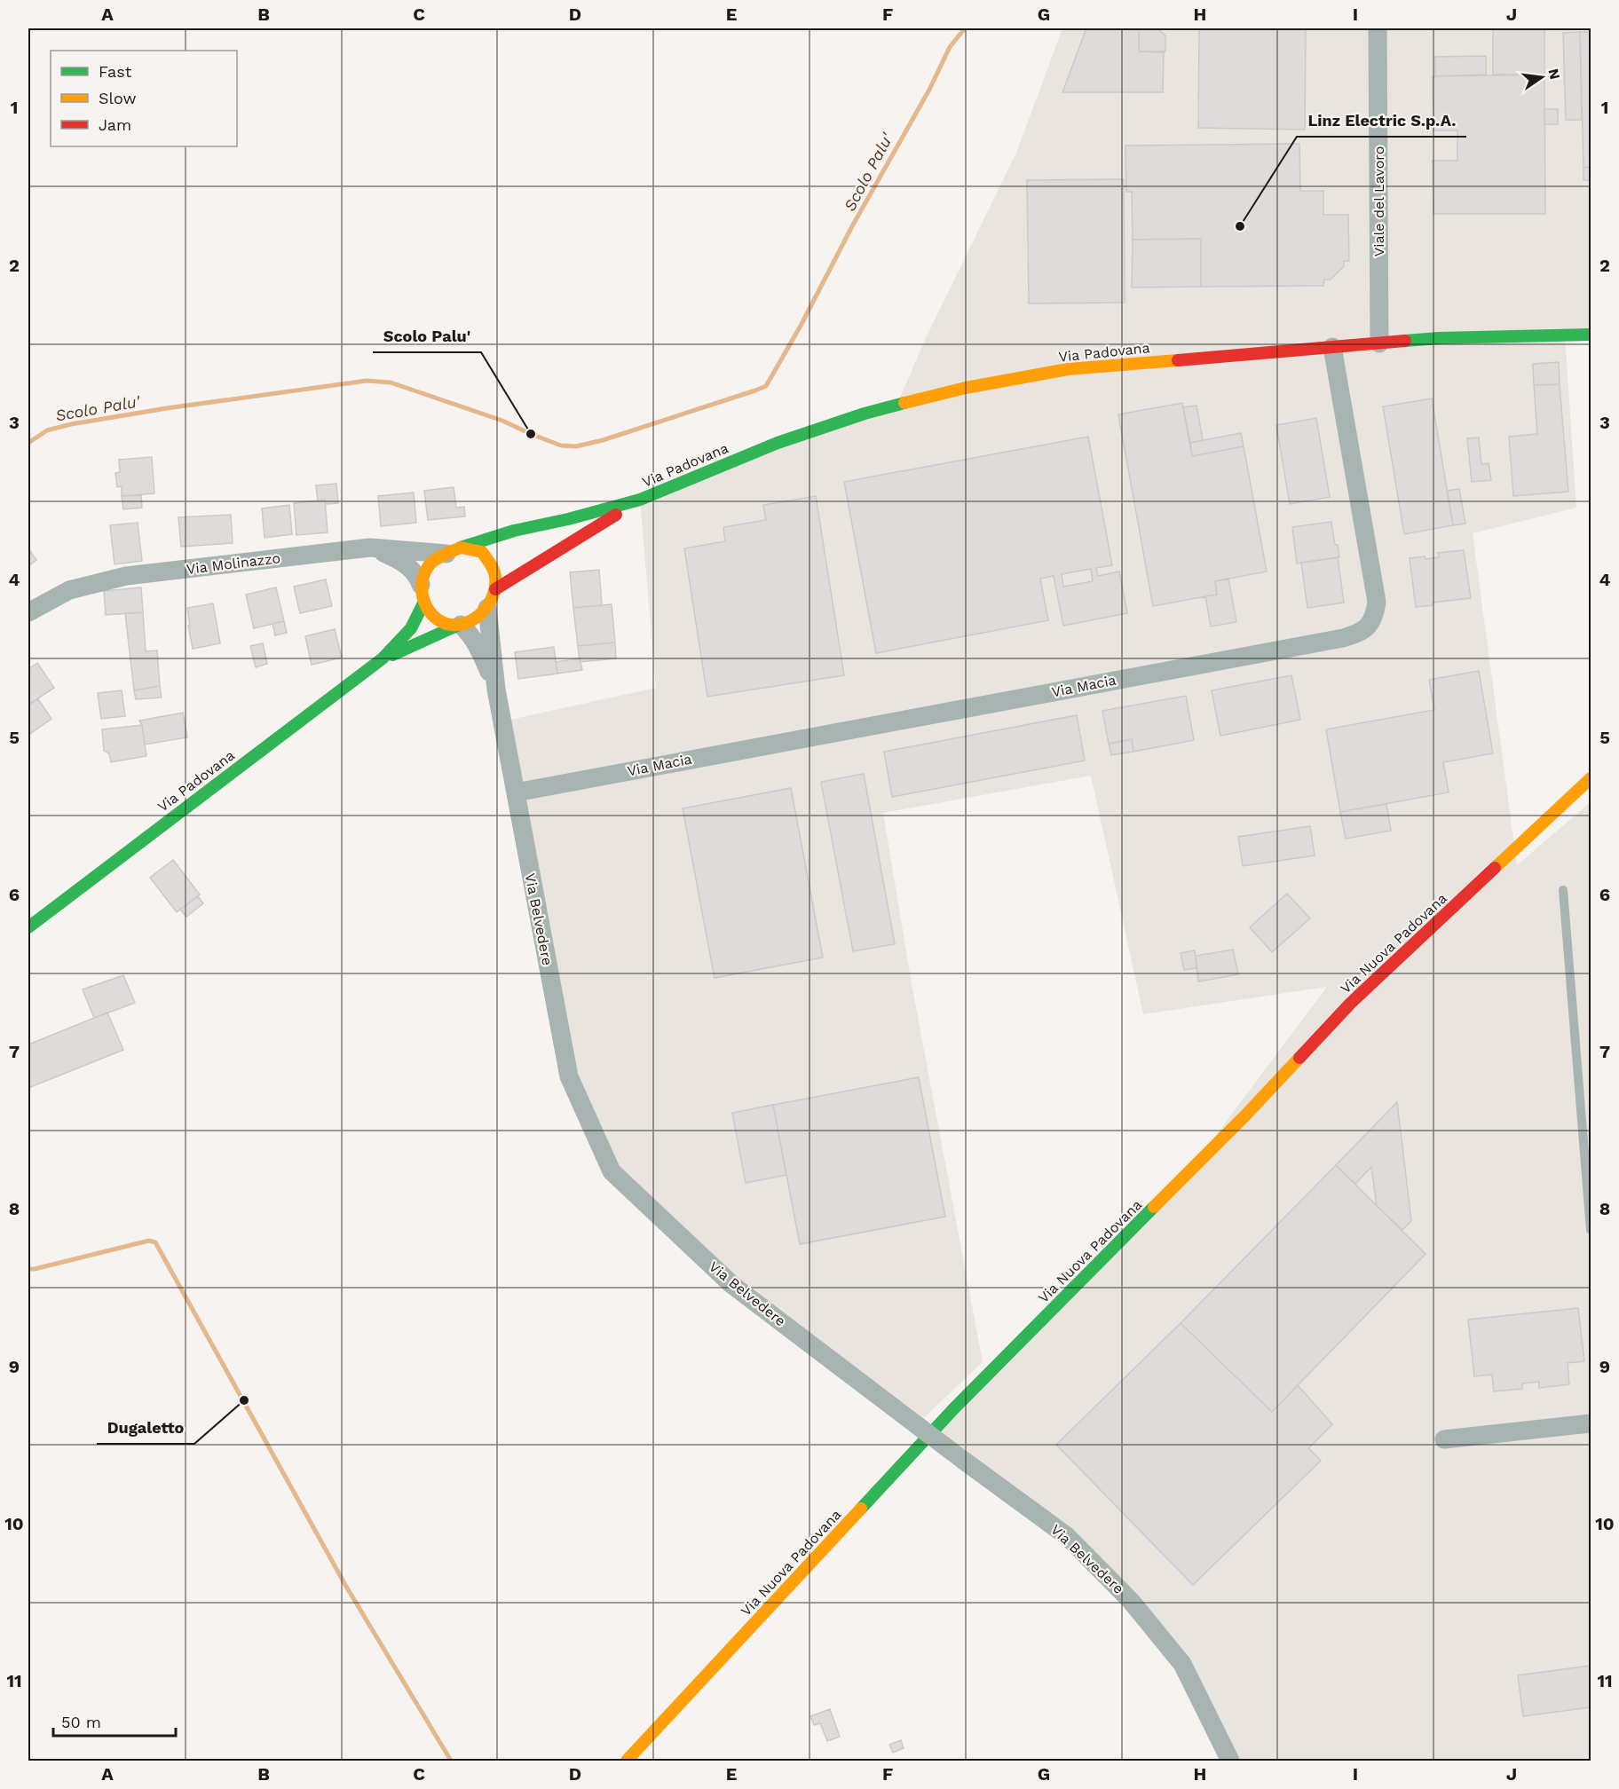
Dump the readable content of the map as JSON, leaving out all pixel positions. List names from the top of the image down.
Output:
{
  "streets": {
    "street": [
      "Viale del Lavoro",
      "Via Padovana",
      "Via Molinazzo",
      "Via Macia",
      "Via Belvedere",
      "Via Nuova Padovana"
    ]
  },
  "crossings": [
    ["Viale del Lavoro", "Via Padovana"],
    ["Via Padovana", "Via Molinazzo"],
    ["Via Padovana", "Via Macia"],
    ["Via Padovana", "Via Belvedere"],
    ["Via Molinazzo", "Via Belvedere"],
    ["Via Macia", "Via Belvedere"]
  ],
  "water": ["Scolo Palu'"],
  "places": ["Linz Electric S.p.A.", "Scolo Palu'", "Dugaletto"],
  "legend": ["Fast", "Slow", "Jam"],
  "scale_bar": "50 m",
  "north": "right",
  "grid": {
    "columns": [
      "A",
      "B",
      "C",
      "D",
      "E",
      "F",
      "G",
      "H",
      "I",
      "J"
    ],
    "rows": [
      "1",
      "2",
      "3",
      "4",
      "5",
      "6",
      "7",
      "8",
      "9",
      "10",
      "11"
    ]
  }
}
